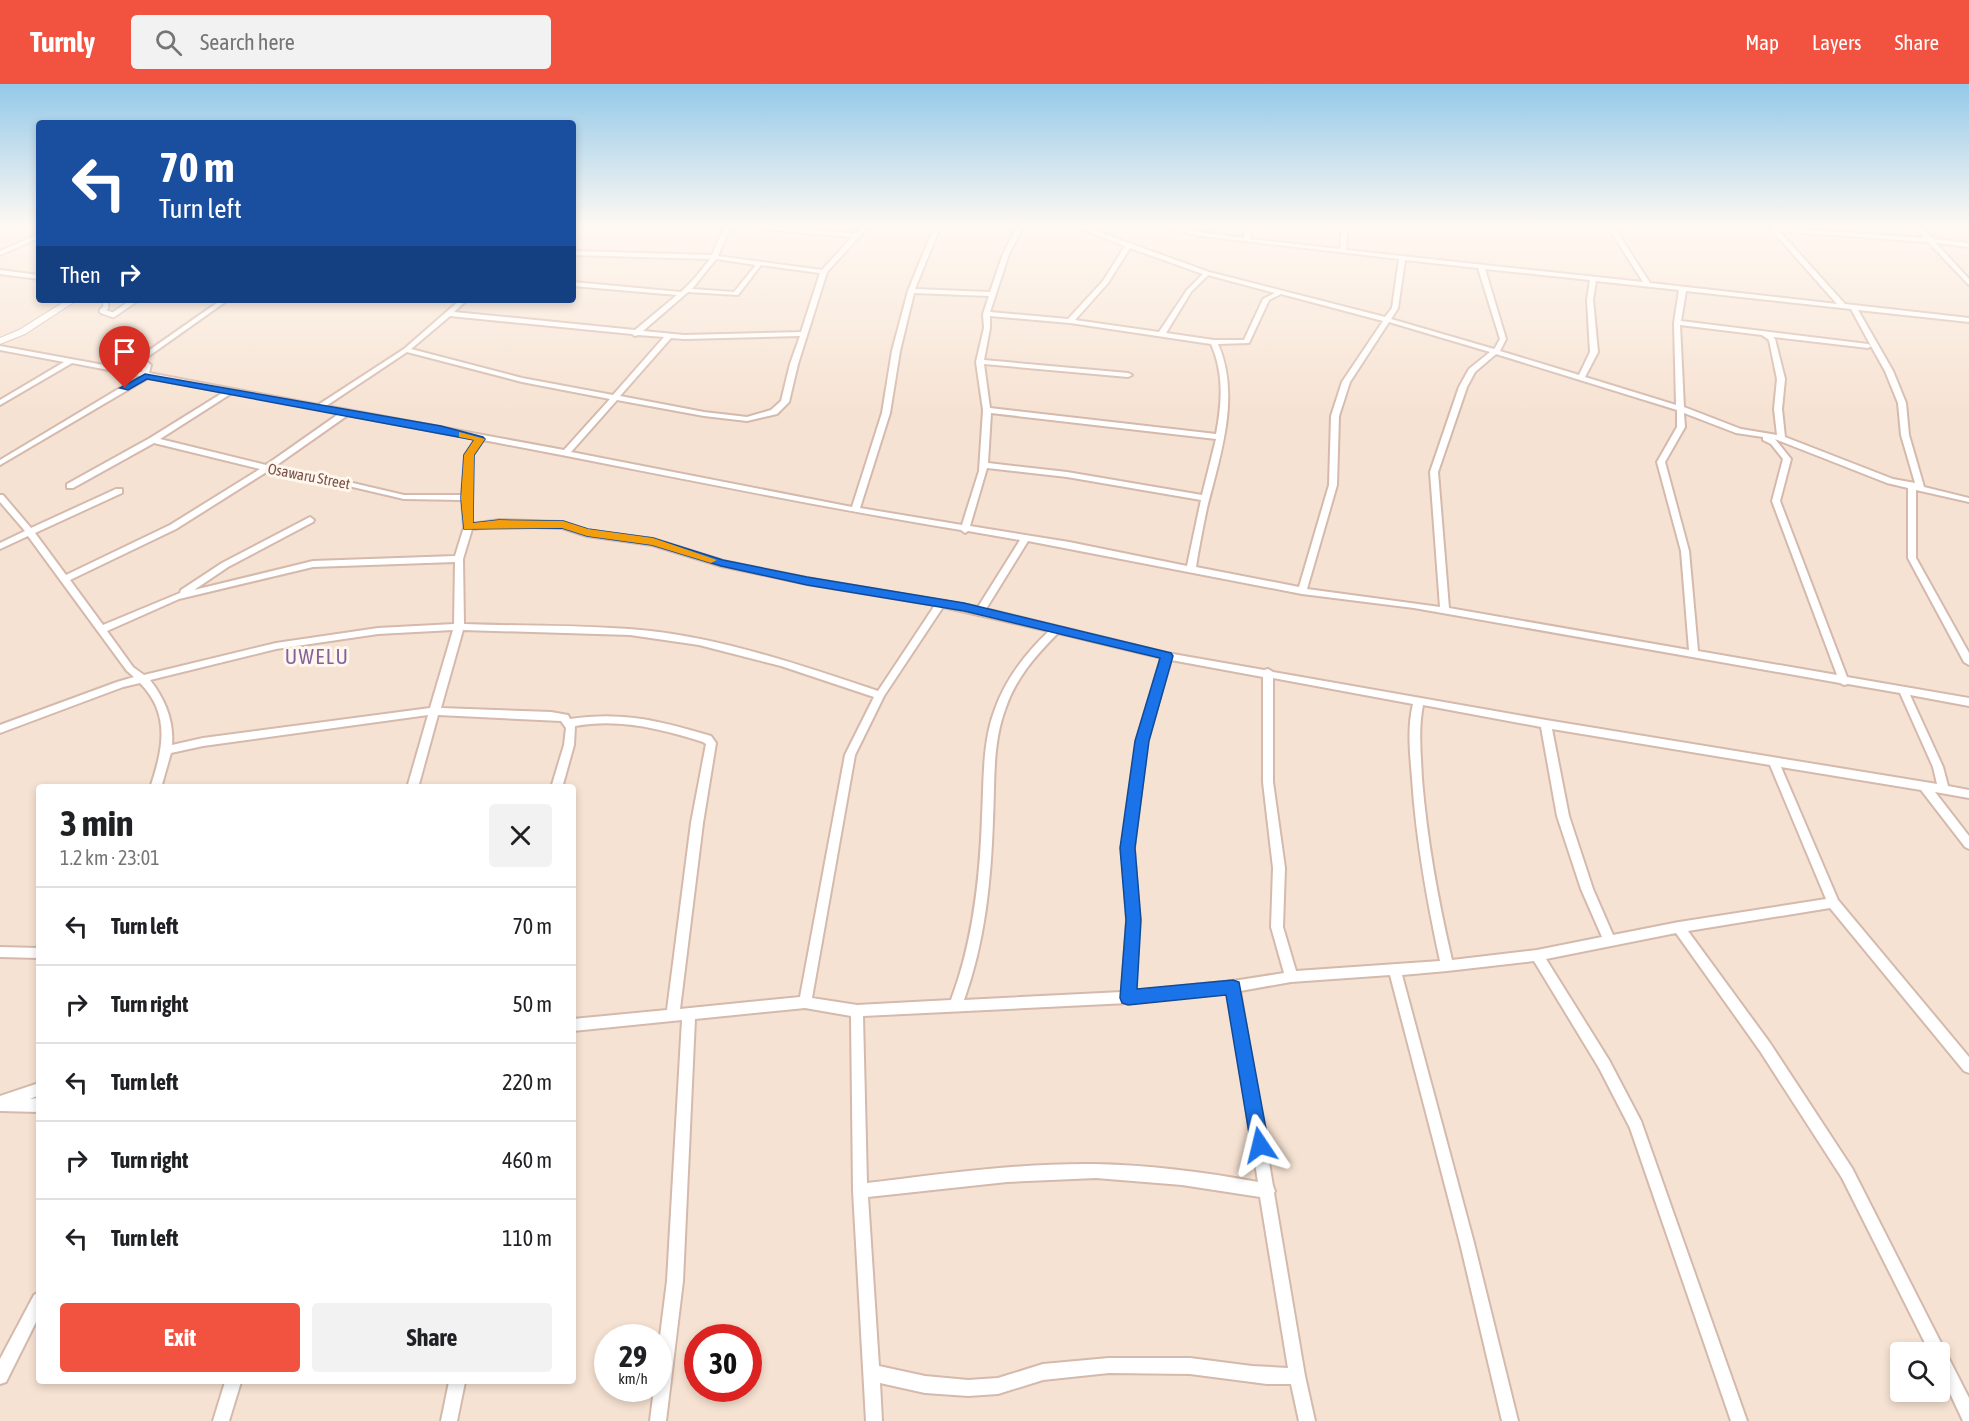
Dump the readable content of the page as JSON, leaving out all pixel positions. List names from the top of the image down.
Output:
{
  "streets": {
    "street": ["Osawaru Street"]
  },
  "districts": ["UWELU"],
  "page": {
    "header": "Turnly",
    "search": "Search here",
    "nav": ["Map", "Layers", "Share"],
    "turn": ["70 m", "Turn left"],
    "then": "Then",
    "heading": ["3 min", "1.2 km · 23:01"],
    "list": [
      {
        "name": "Turn left",
        "value": "70 m"
      },
      {
        "name": "Turn right",
        "value": "50 m"
      },
      {
        "name": "Turn left",
        "value": "220 m"
      },
      {
        "name": "Turn right",
        "value": "460 m"
      },
      {
        "name": "Turn left",
        "value": "110 m"
      }
    ],
    "buttons": ["Exit", "Share"],
    "speed": "29 km/h",
    "limit": "30"
  }
}
